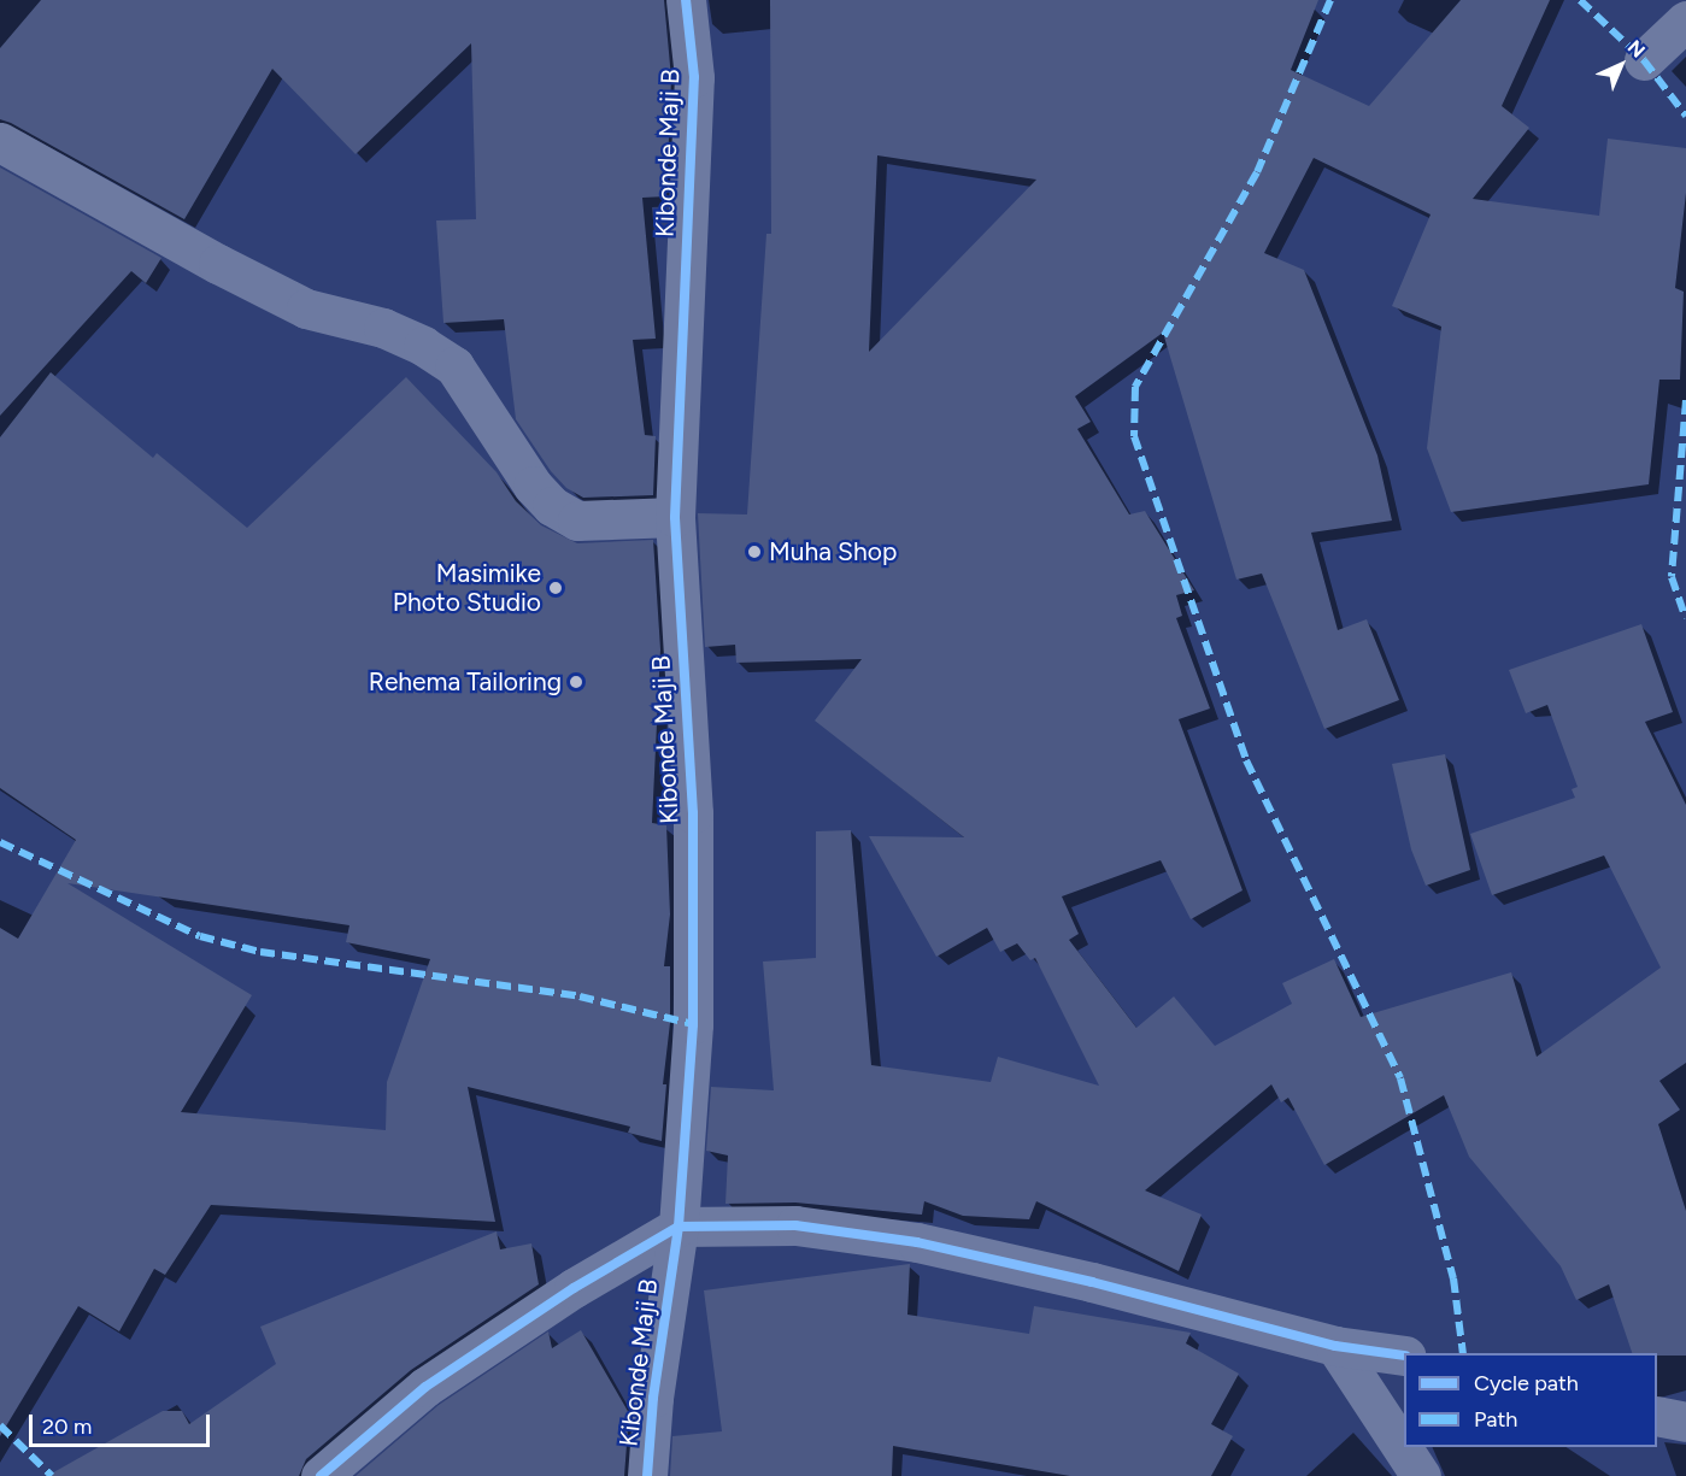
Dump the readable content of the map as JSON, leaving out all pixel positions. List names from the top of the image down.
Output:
{
  "streets": {
    "street": ["Kibonde Maji B"]
  },
  "places": ["Muha Shop", "Masimike Photo Studio", "Rehema Tailoring"],
  "legend": ["Cycle path", "Path"],
  "scale_bar": "20 m",
  "north": "top right"
}
